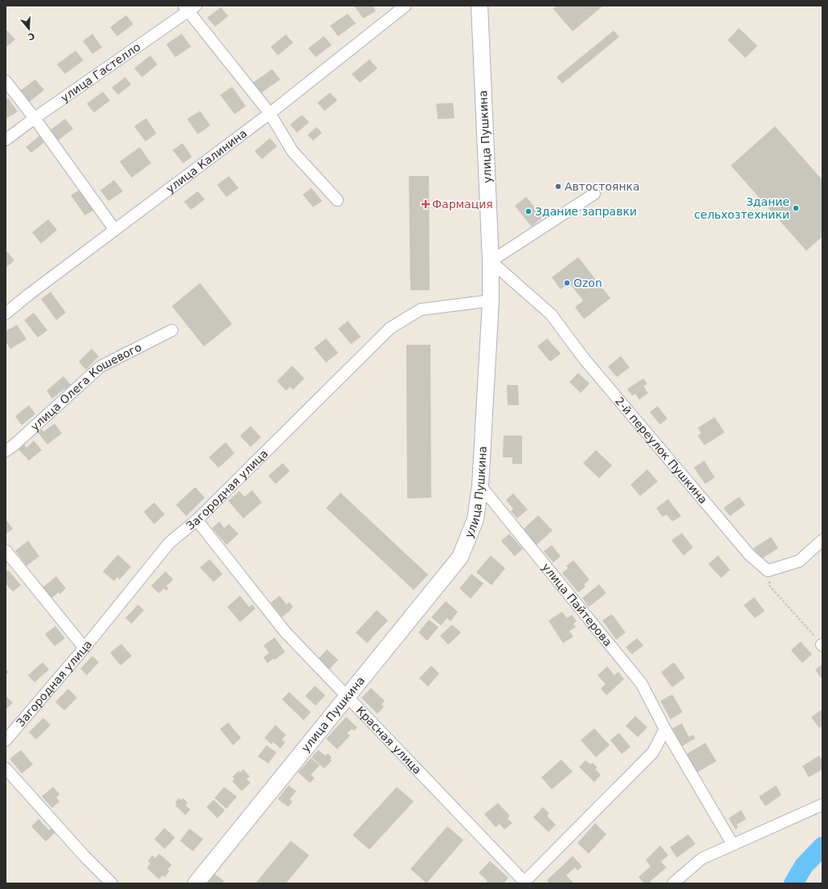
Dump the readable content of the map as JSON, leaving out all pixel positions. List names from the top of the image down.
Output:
{
  "streets": {
    "main road": ["улица Пушкина"],
    "street": [
      "улица Гастелло",
      "улица Калинина",
      "улица Олега Кошевого",
      "2-й переулок Пушкина",
      "Загородная улица",
      "улица Пайтерова",
      "Красная улица"
    ]
  },
  "crossings": [
    ["улица Пушкина", "2-й переулок Пушкина"],
    ["улица Пушкина", "Загородная улица"],
    ["улица Пушкина", "улица Пайтерова"],
    ["улица Пушкина", "Красная улица"],
    ["Загородная улица", "Красная улица"]
  ],
  "places": {
    "other": [
      "Автостоянка",
      "Здание сельхозтехники",
      "Здание заправки",
      "Ozon"
    ],
    "health": ["Фармация"]
  },
  "north": "bottom"
}
